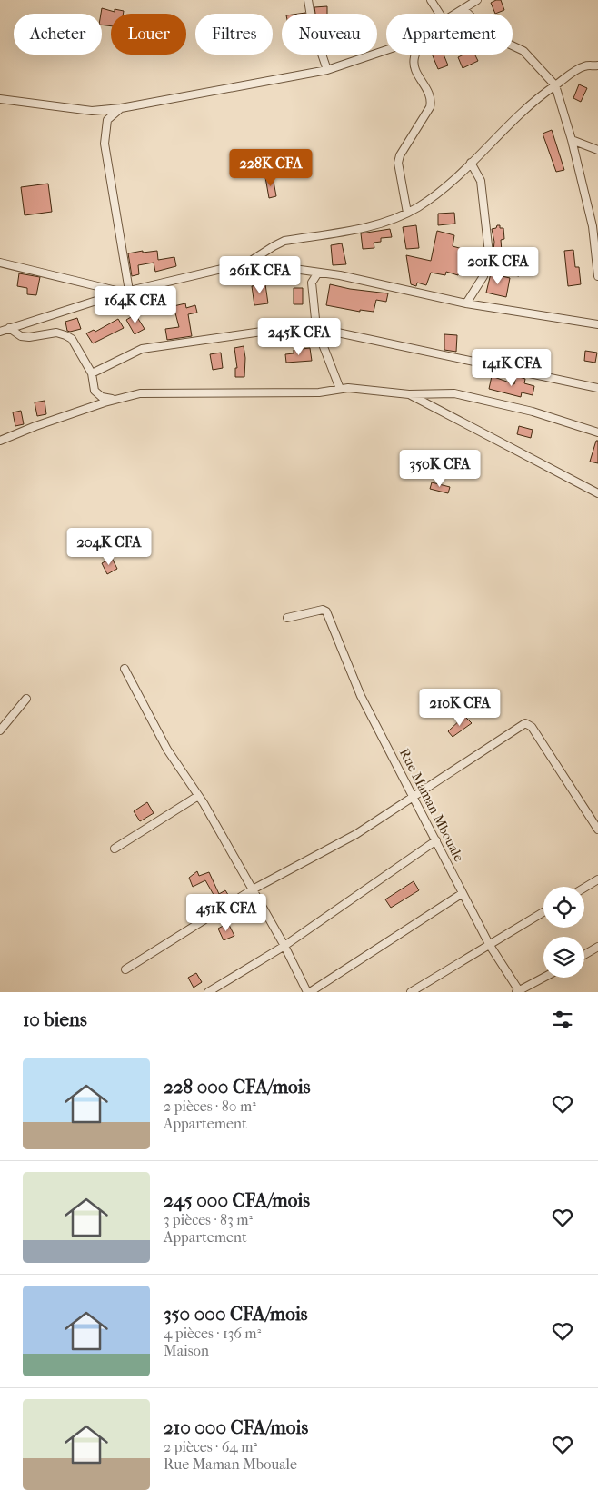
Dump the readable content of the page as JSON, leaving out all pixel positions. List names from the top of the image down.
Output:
{
  "streets": {
    "street": ["Rue Maman Mbouale"]
  },
  "page": {
    "chip": [
      "Acheter",
      "Louer",
      "Filtres",
      "Nouveau",
      "Appartement"
    ],
    "price": [
      "228K CFA",
      "201K CFA",
      "261K CFA",
      "164K CFA",
      "245K CFA",
      "141K CFA",
      "350K CFA",
      "204K CFA",
      "210K CFA",
      "451K CFA"
    ],
    "heading": "10 biens",
    "list": [
      {
        "name": "228 000 CFA/mois",
        "note": "2 pièces · 80 m² · Appartement"
      },
      {
        "name": "245 000 CFA/mois",
        "note": "3 pièces · 83 m² · Appartement"
      },
      {
        "name": "350 000 CFA/mois",
        "note": "4 pièces · 136 m² · Maison"
      },
      {
        "name": "210 000 CFA/mois",
        "note": "2 pièces · 64 m² · Rue Maman Mbouale"
      }
    ]
  }
}
